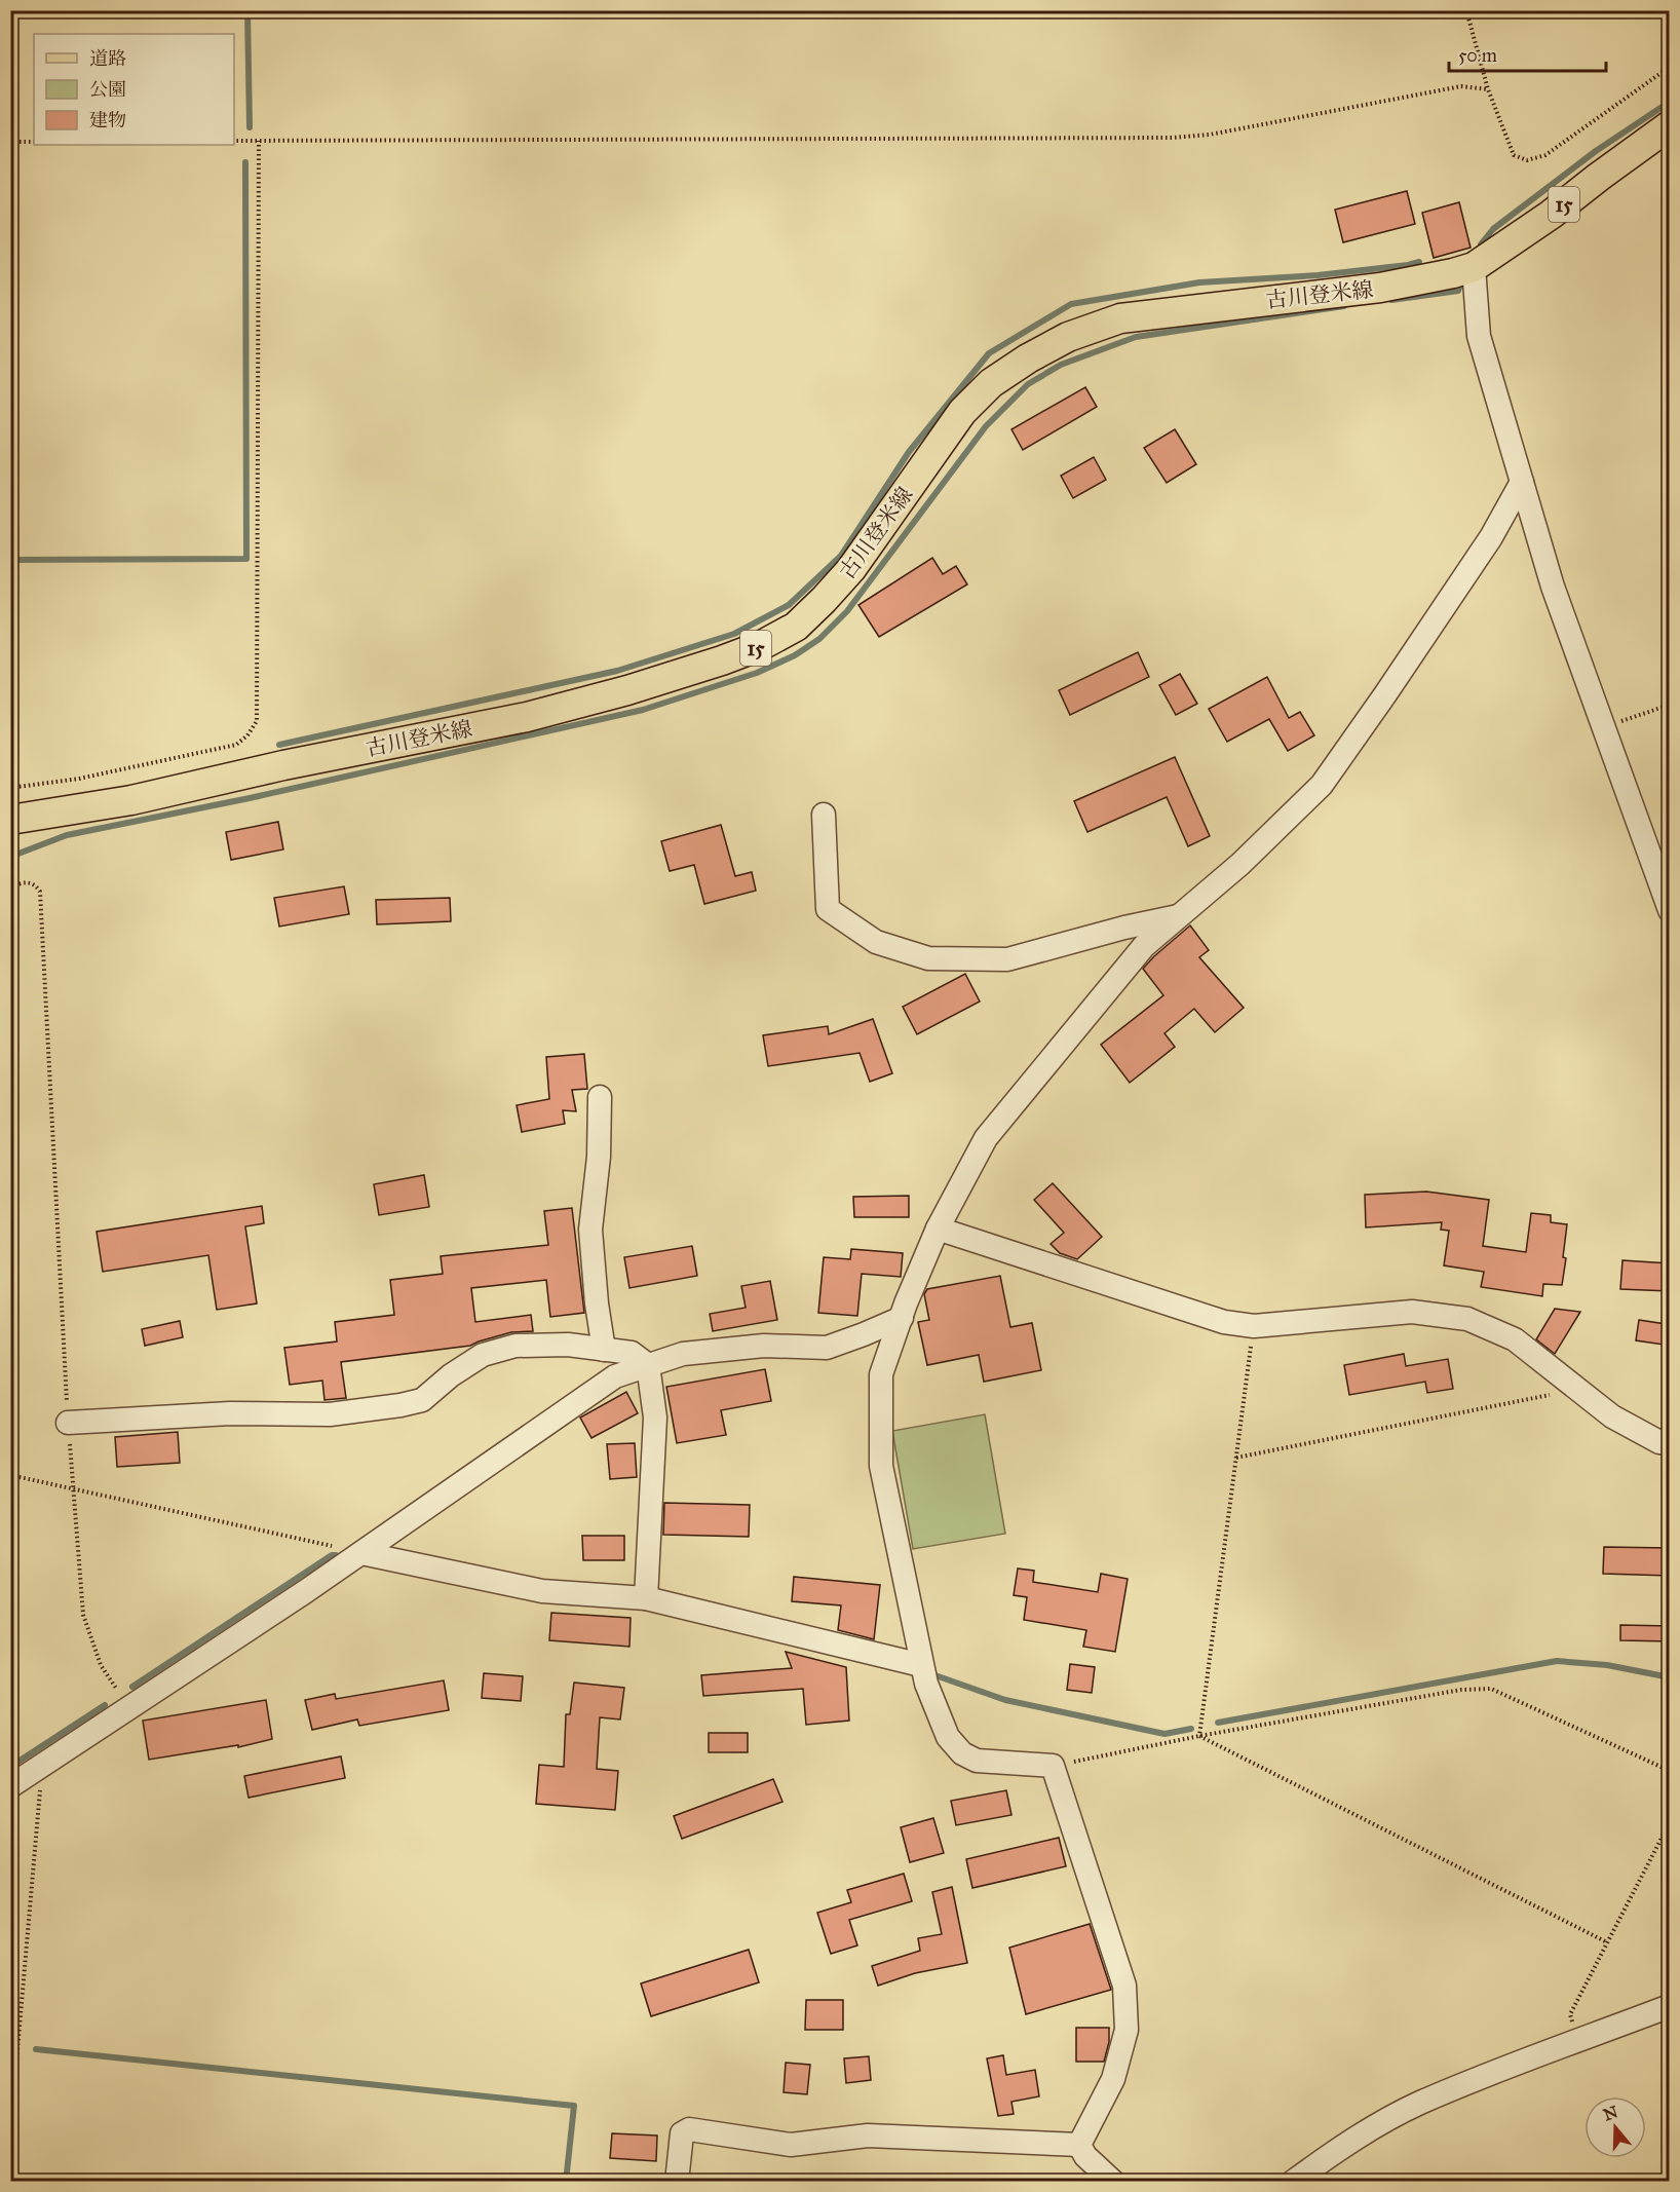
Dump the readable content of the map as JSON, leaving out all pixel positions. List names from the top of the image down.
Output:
{
  "streets": {
    "main road": ["15", "古川登米線"]
  },
  "legend": ["道路", "公園", "建物"],
  "scale_bar": "50 m",
  "north": "top"
}
